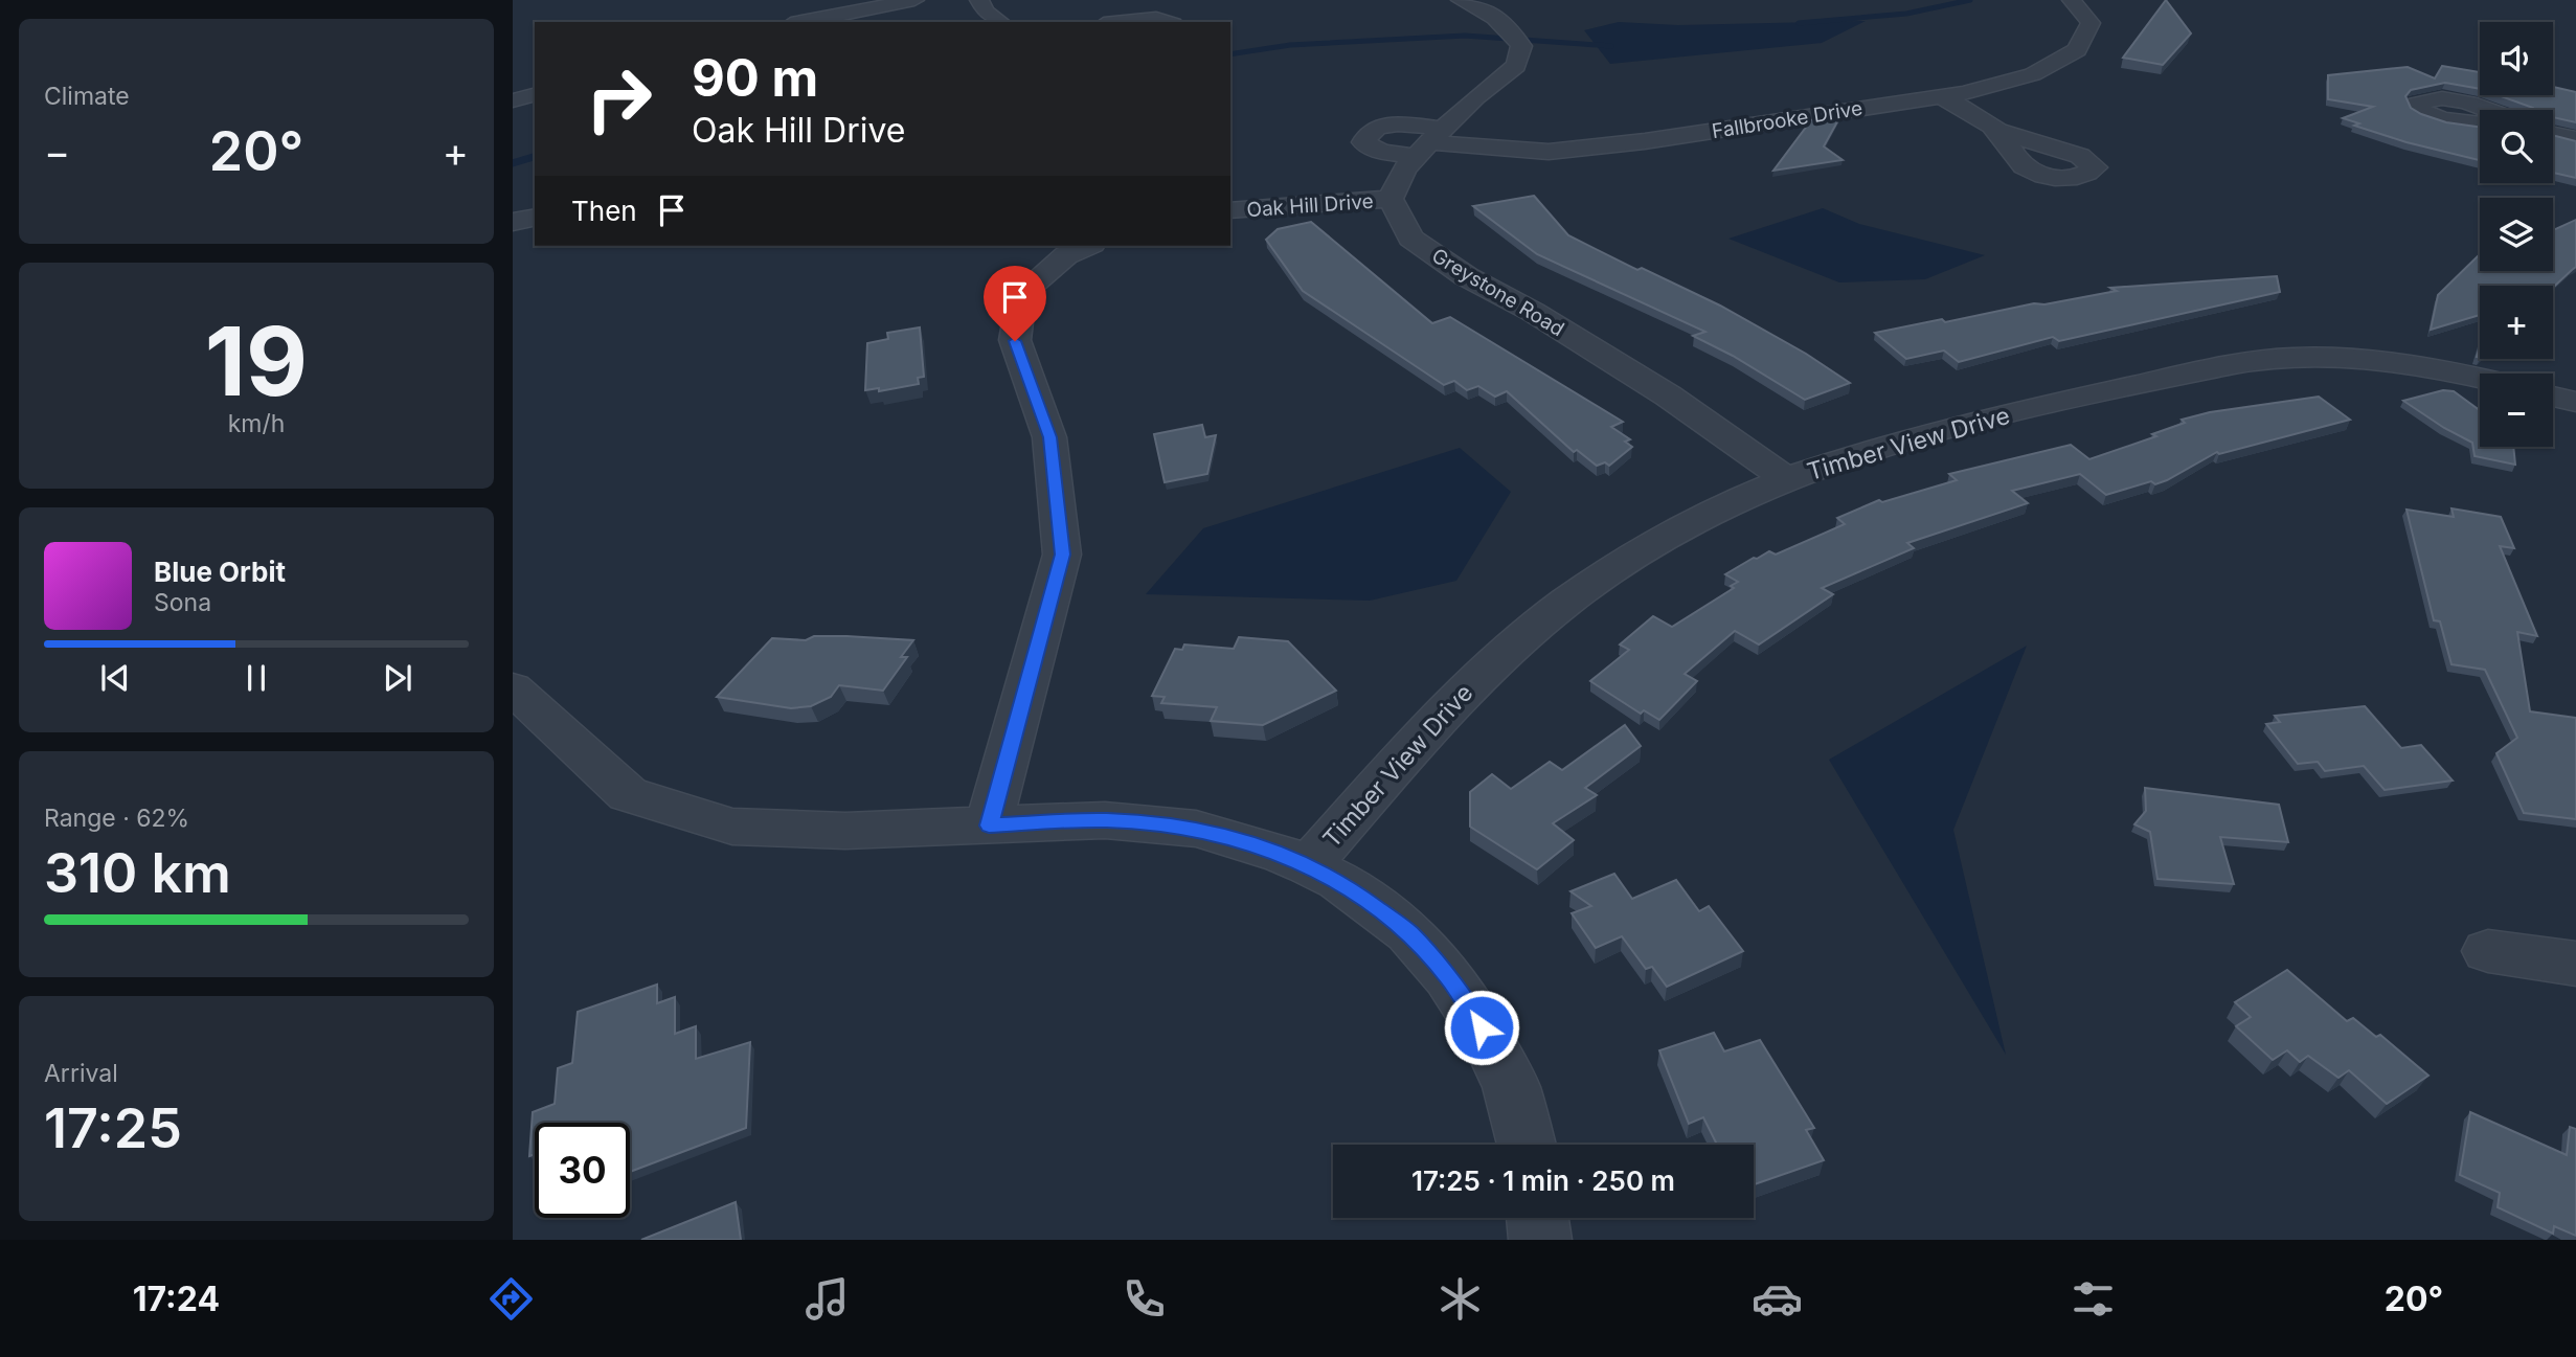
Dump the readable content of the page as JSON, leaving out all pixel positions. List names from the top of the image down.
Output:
{
  "streets": {
    "street": [
      "Fallbrooke Drive",
      "Oak Hill Drive",
      "Greystone Road",
      "Timber View Drive"
    ]
  },
  "crossings": [
    ["Oak Hill Drive", "Greystone Road"],
    ["Greystone Road", "Timber View Drive"]
  ],
  "page": {
    "tile": [
      "Climate",
      ["19", "km/h"],
      ["Range · 62%", "310 km"],
      ["Arrival", "17:25"]
    ],
    "map_buttons": ["+", "−"],
    "turn": ["90 m", "Oak Hill Drive"],
    "heat": ["−", "20°", "+"],
    "then": "Then",
    "song": ["Blue Orbit", "Sona"],
    "limit": "30",
    "trip": "17:25 · 1 min · 250 m",
    "tabs": ["17:24", "20°"]
  }
}
